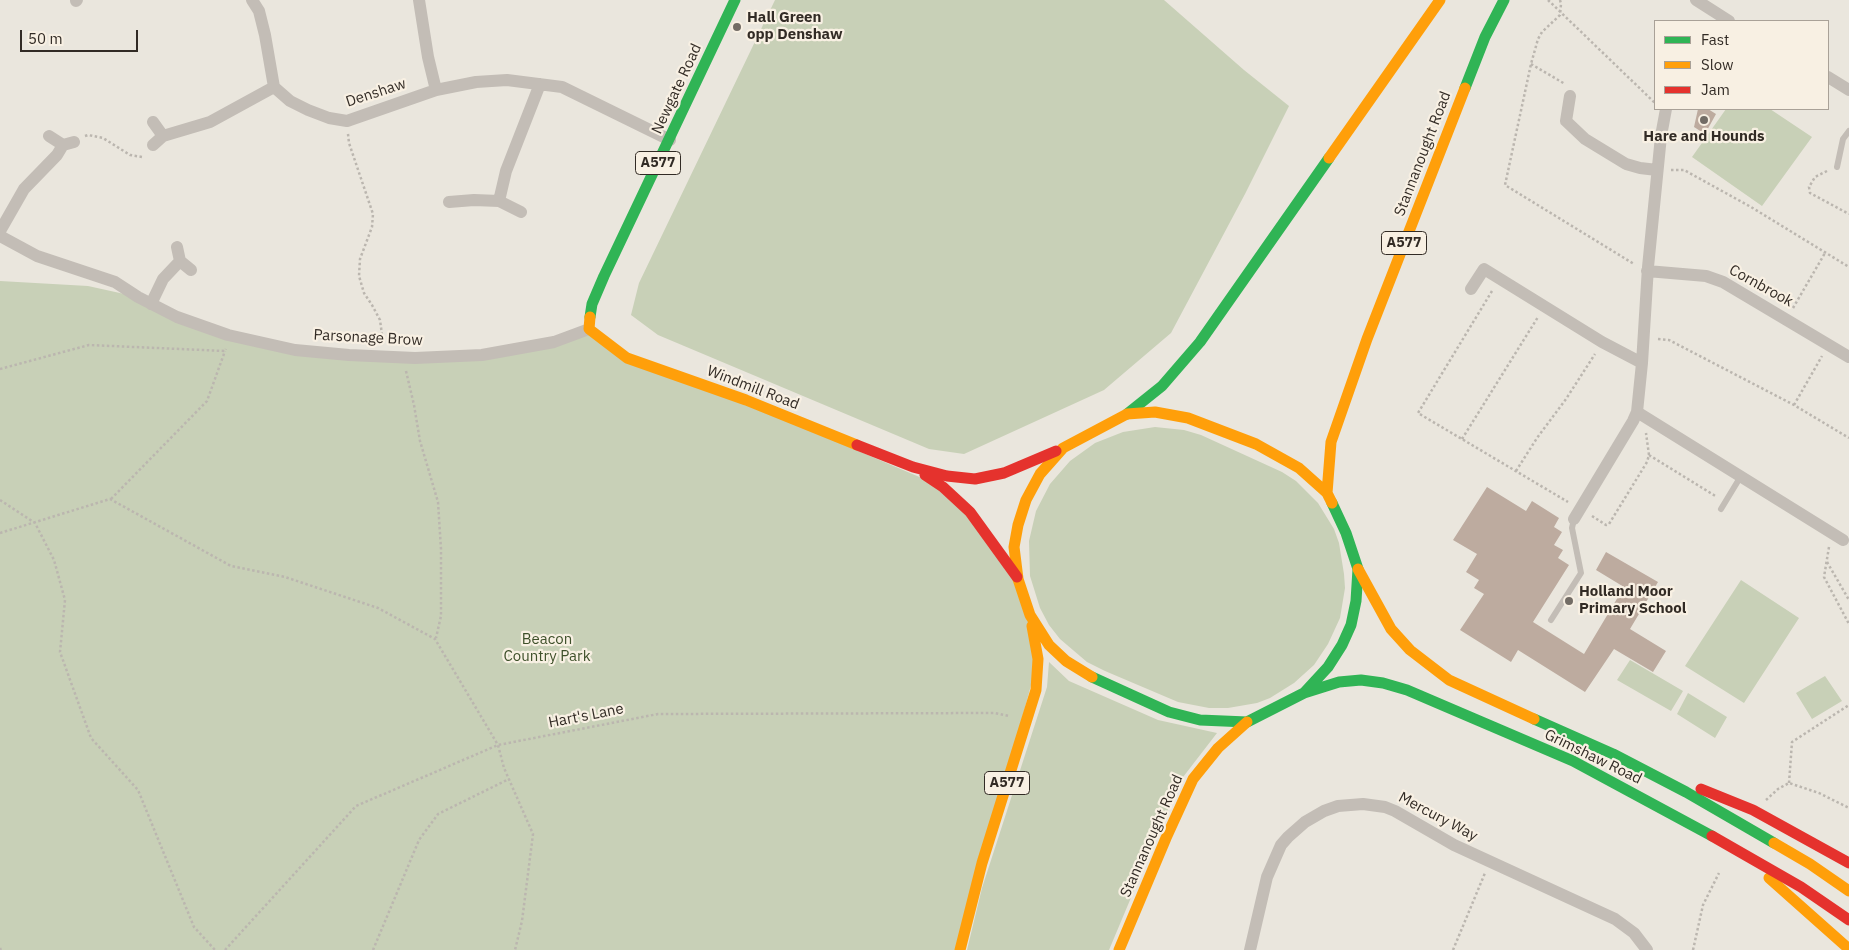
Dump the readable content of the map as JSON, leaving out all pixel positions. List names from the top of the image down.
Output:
{
  "streets": {
    "main road": [
      "Newgate Road",
      "Stannanought Road",
      "A577",
      "Windmill Road",
      "Grimshaw Road"
    ],
    "street": [
      "Denshaw",
      "Cornbrook",
      "Parsonage Brow",
      "Mercury Way"
    ],
    "path": ["Hart's Lane"]
  },
  "crossings": [
    ["Newgate Road", "Denshaw"],
    ["Newgate Road", "Parsonage Brow"],
    ["Newgate Road", "Windmill Road"],
    ["Stannanought Road", "A577"],
    ["A577", "Windmill Road"],
    ["A577", "Hart's Lane"],
    ["A577", "Grimshaw Road"],
    ["Parsonage Brow", "Windmill Road"]
  ],
  "parks": ["Beacon Country Park"],
  "places": ["Hall Green opp Denshaw", "Hare and Hounds", "Holland Moor Primary School"],
  "legend": ["Fast", "Slow", "Jam"],
  "scale_bar": "50 m"
}
